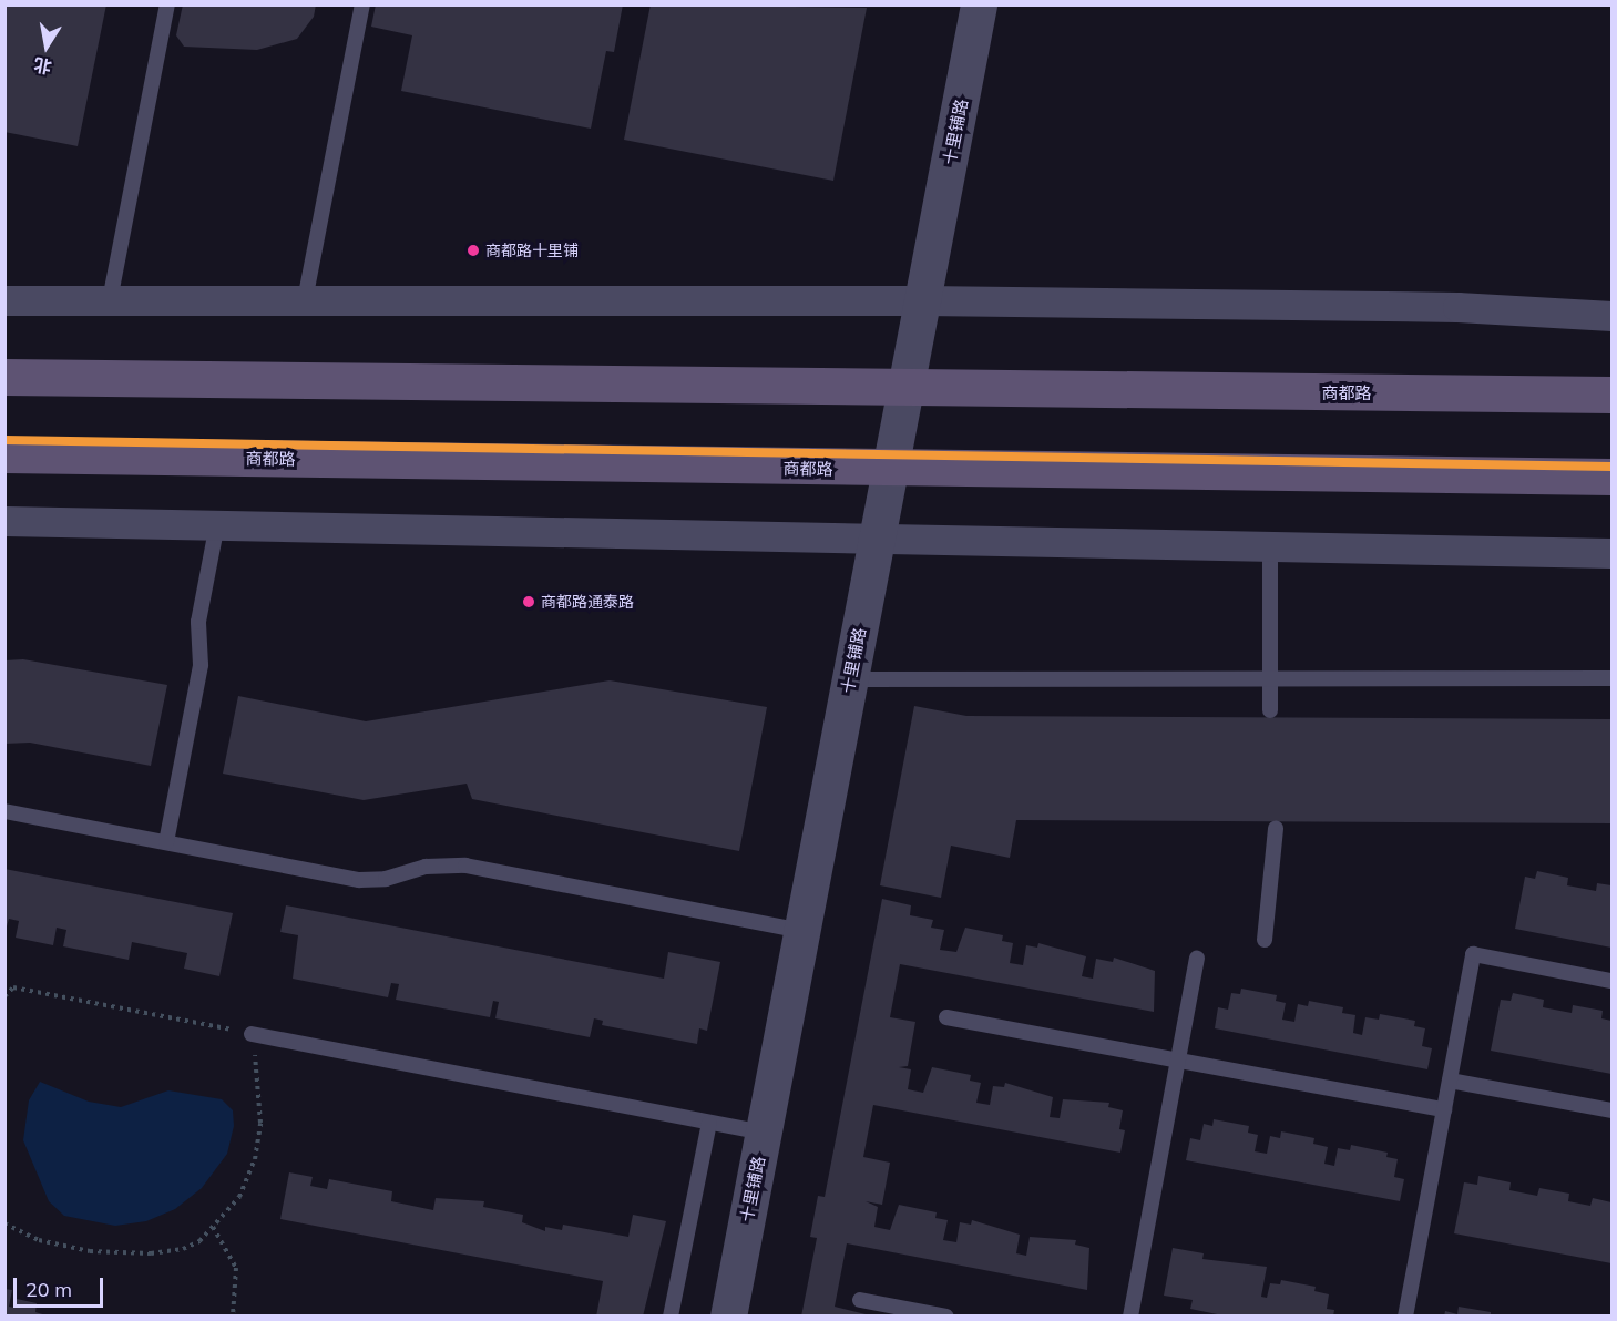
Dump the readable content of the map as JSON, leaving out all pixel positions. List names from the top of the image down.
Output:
{
  "streets": {
    "main road": ["商都路"],
    "street": ["十里铺路"]
  },
  "crossings": [
    ["十里铺路", "商都路"]
  ],
  "places": ["商都路十里铺", "商都路通泰路"],
  "scale_bar": "20 m",
  "north": "bottom"
}
